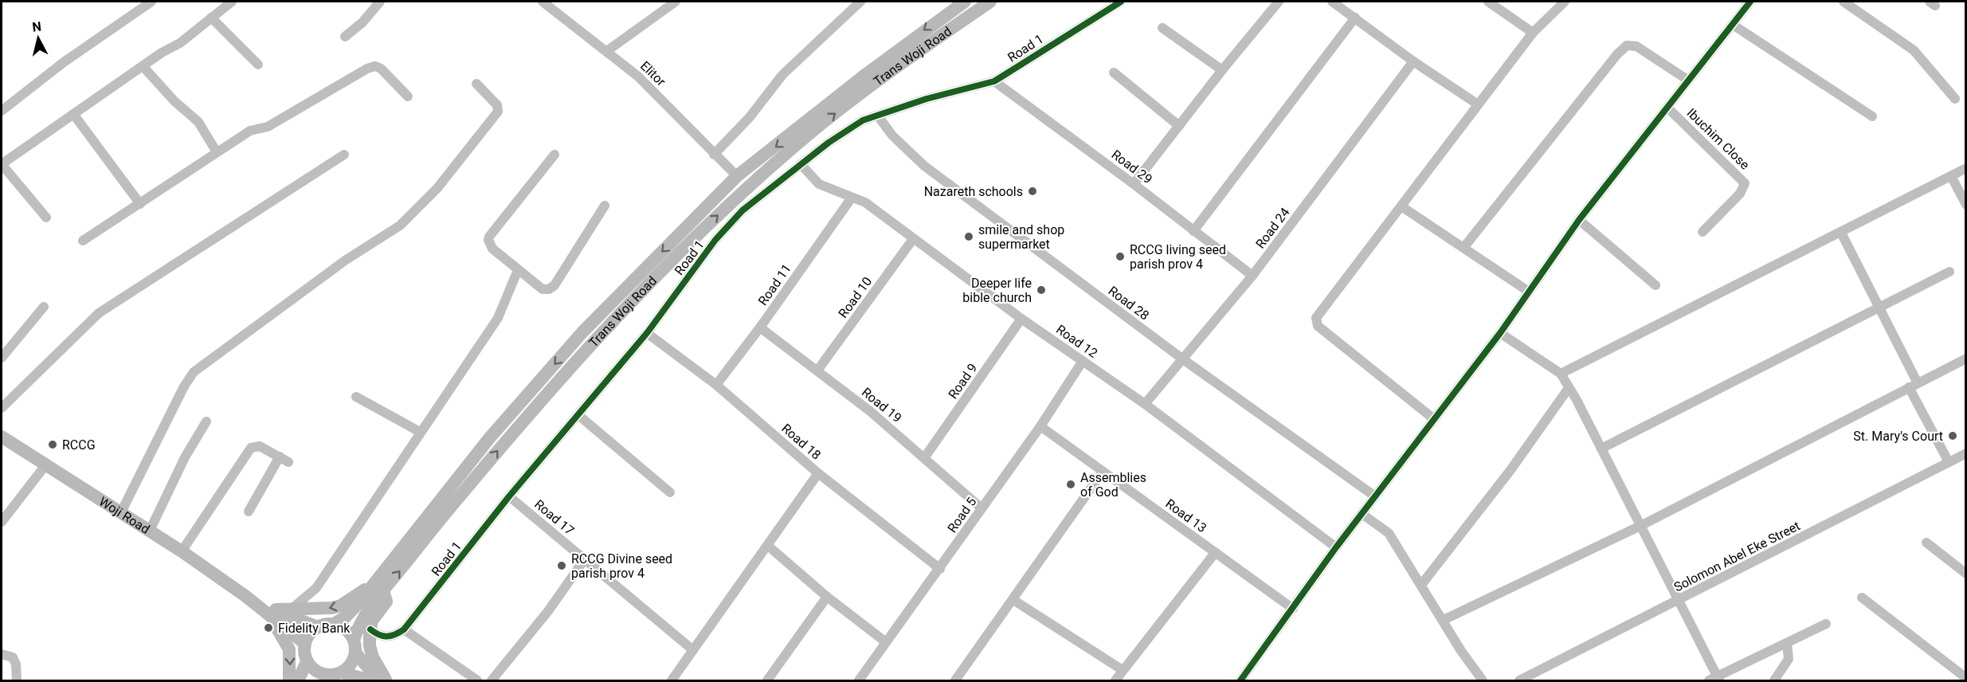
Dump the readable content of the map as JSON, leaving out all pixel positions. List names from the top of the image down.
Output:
{
  "streets": {
    "main road": ["Trans Woji Road", "Woji Road"],
    "street": [
      "Road 1",
      "Elitor",
      "Ibuchim Close",
      "Road 29",
      "Road 24",
      "Road 11",
      "Road 10",
      "Road 28",
      "Road 12",
      "Road 9",
      "Road 19",
      "Road 18",
      "Road 5",
      "Road 13",
      "Road 17",
      "Solomon Abel Eke Street"
    ]
  },
  "crossings": [
    ["Road 1", "Road 29"],
    ["Road 1", "Road 28"],
    ["Road 1", "Road 12"],
    ["Road 1", "Road 18"],
    ["Road 1", "Road 17"],
    ["Trans Woji Road", "Elitor"],
    ["Road 29", "Road 24"],
    ["Road 24", "Road 28"],
    ["Road 24", "Road 12"],
    ["Road 11", "Road 12"],
    ["Road 11", "Road 19"],
    ["Road 11", "Road 18"],
    ["Road 10", "Road 12"],
    ["Road 10", "Road 19"],
    ["Road 12", "Road 9"],
    ["Road 12", "Road 5"],
    ["Road 9", "Road 19"],
    ["Road 19", "Road 5"],
    ["Road 18", "Road 5"],
    ["Road 5", "Road 13"]
  ],
  "places": [
    "Nazareth schools",
    "smile and shop supermarket",
    "RCCG living seed parish prov 4",
    "Deeper life bible church",
    "St. Mary's Court",
    "RCCG",
    "Assemblies of God",
    "RCCG Divine seed parish prov 4",
    "Fidelity Bank"
  ],
  "north": "top"
}
